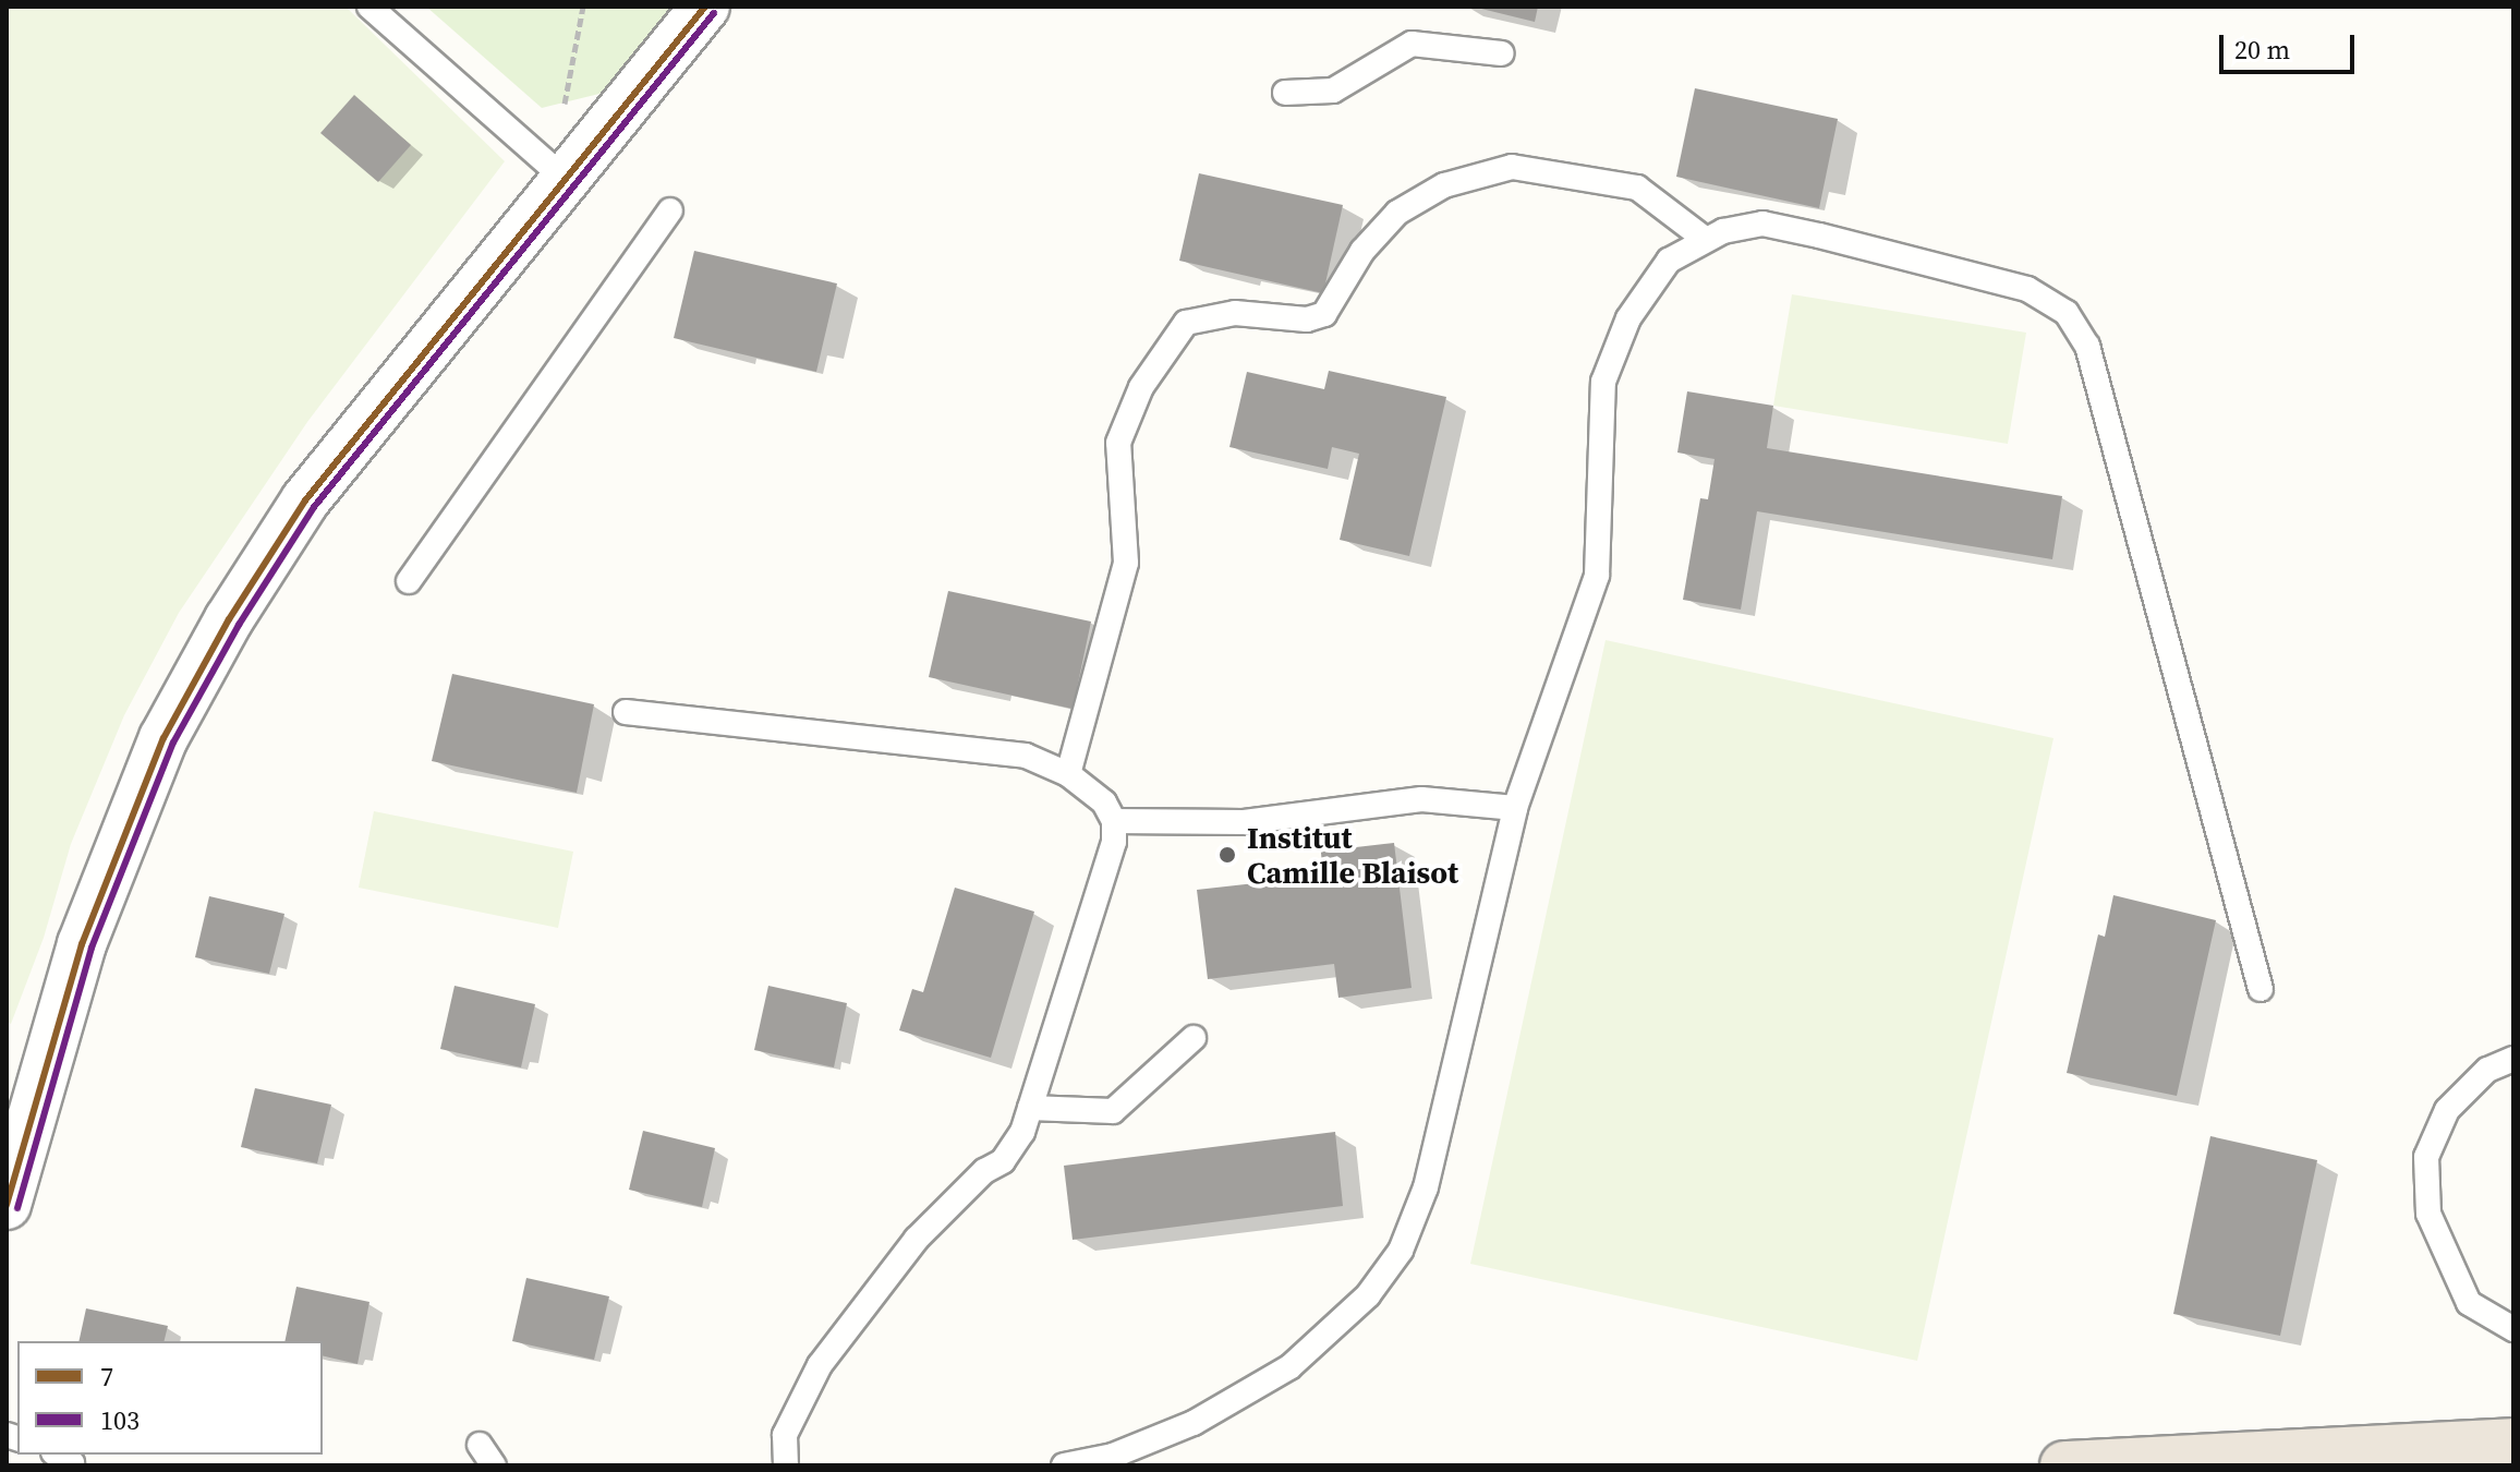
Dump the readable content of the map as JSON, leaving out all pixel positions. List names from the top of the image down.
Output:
{
  "places": ["Institut Camille Blaisot"],
  "lines": ["transit line 7", "transit line 103"],
  "legend": ["7", "103"],
  "scale_bar": "20 m"
}
